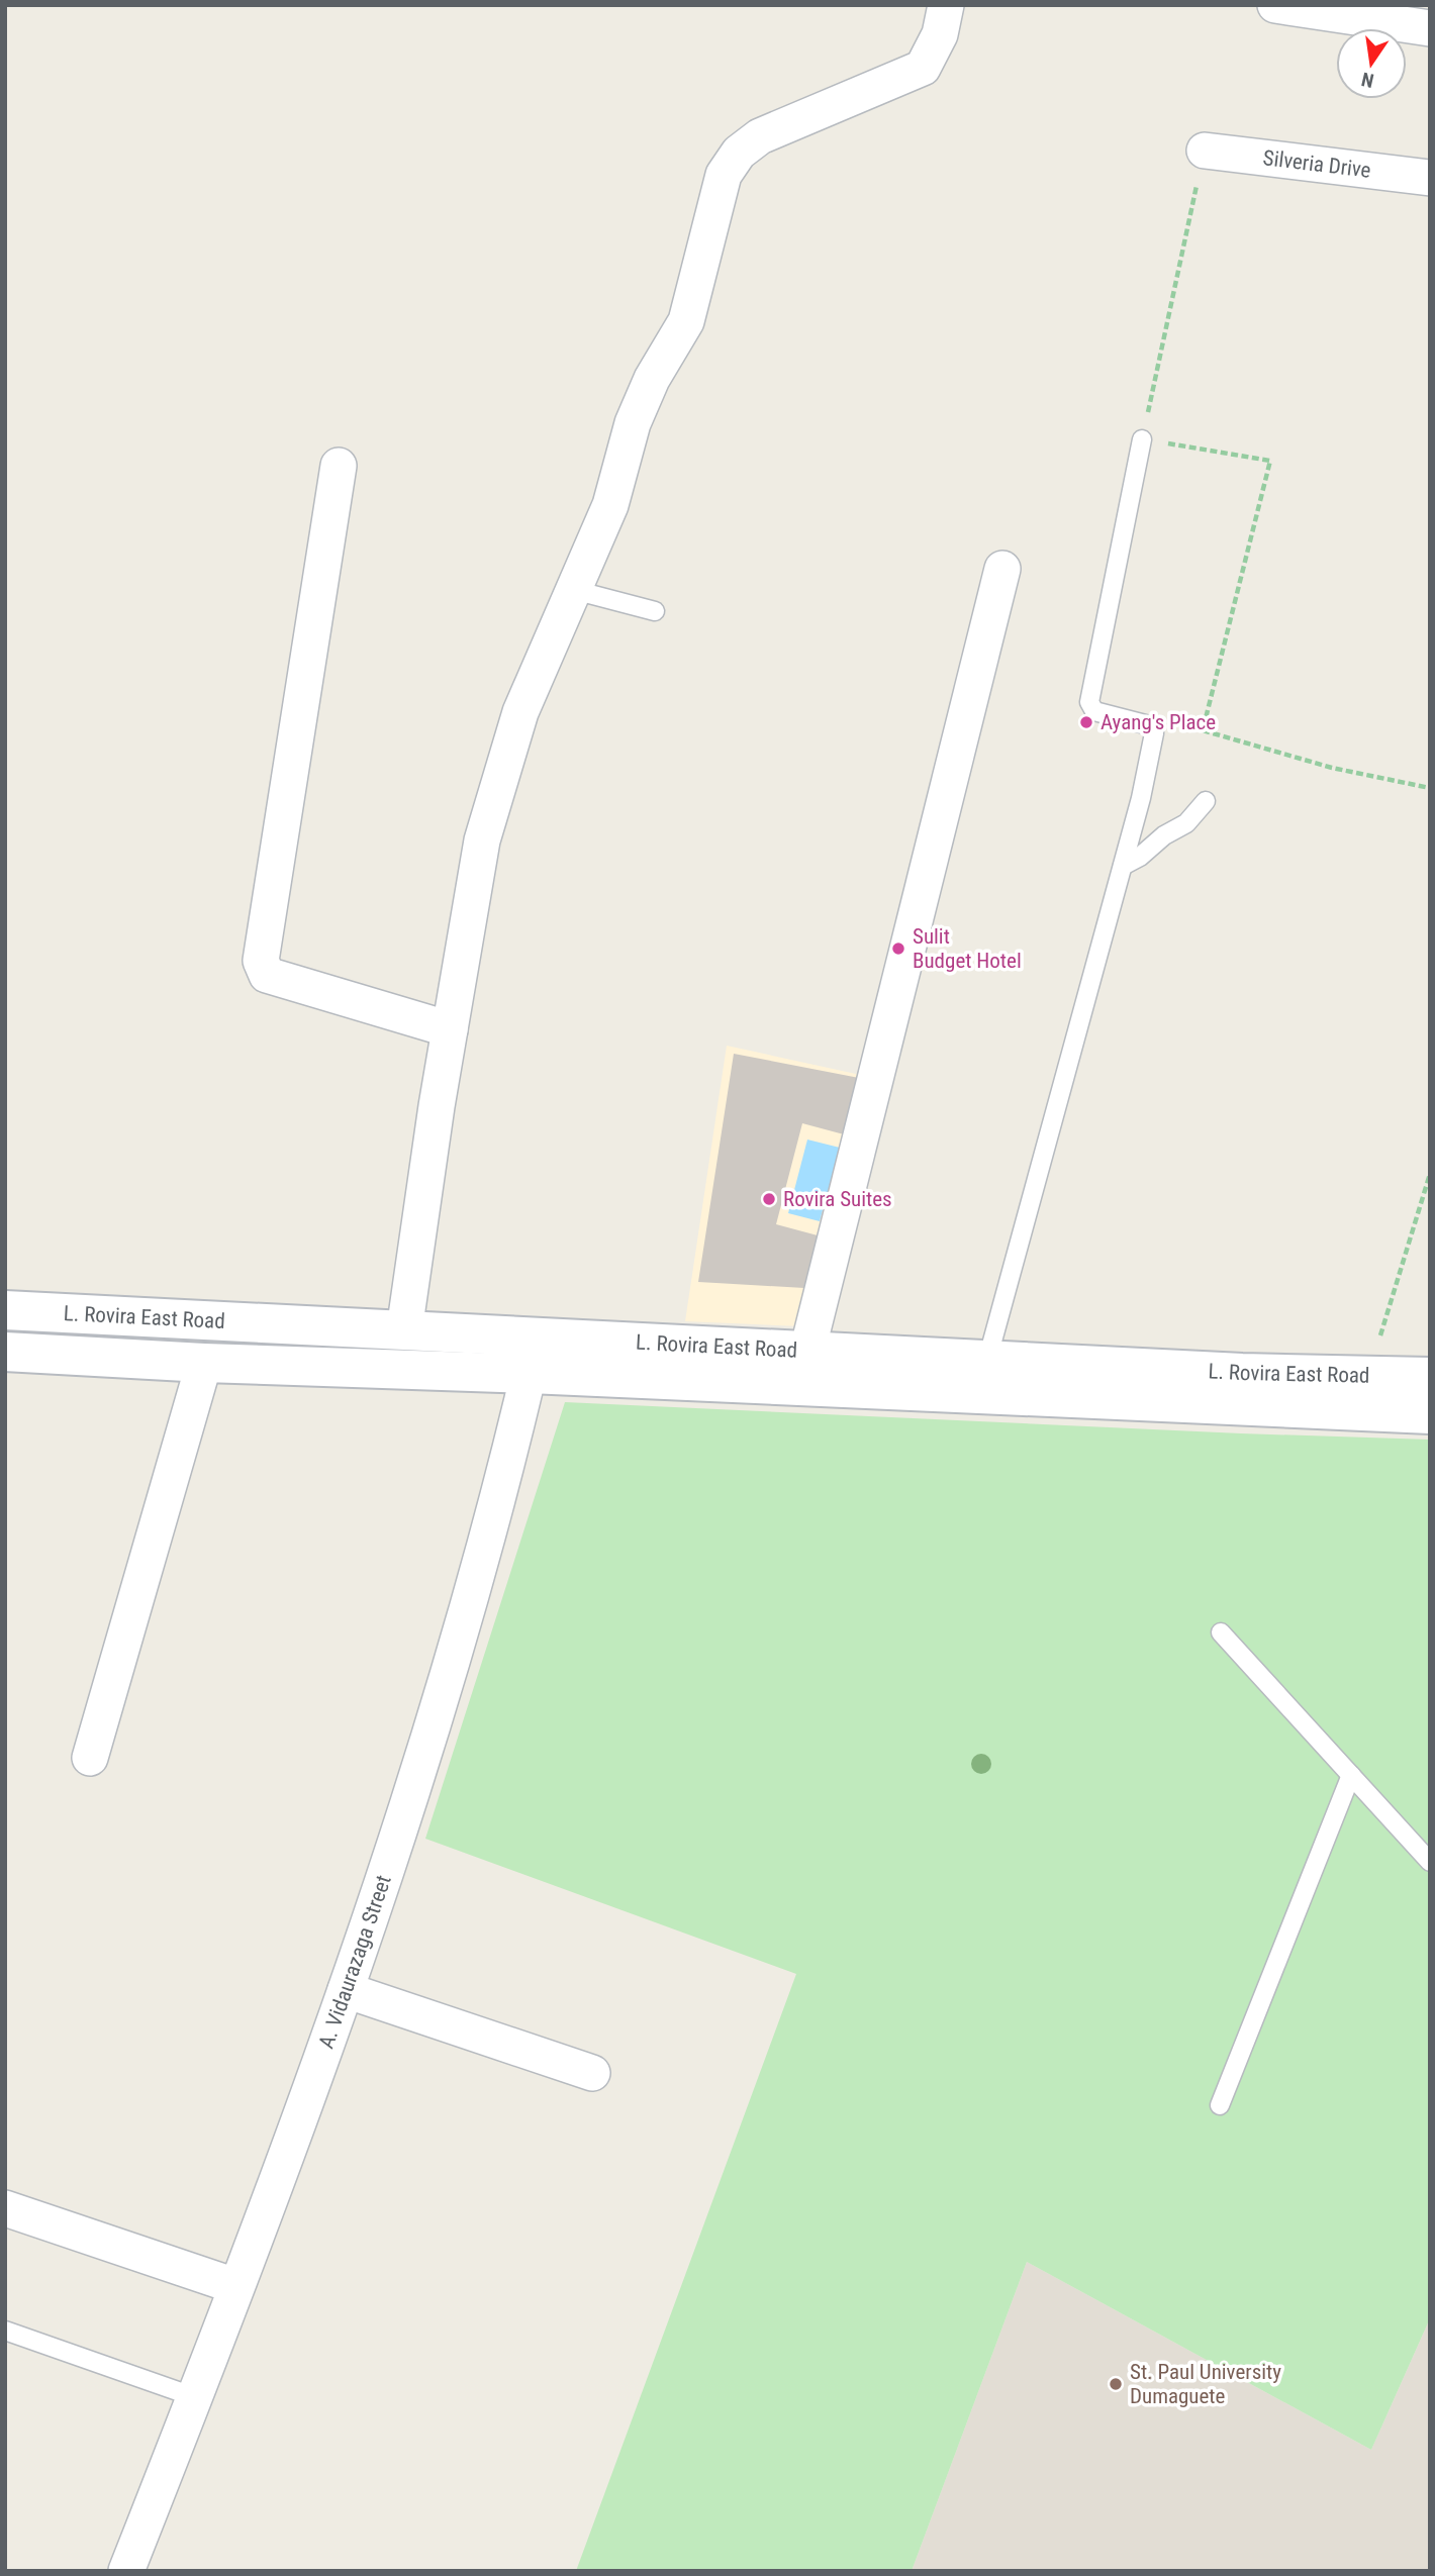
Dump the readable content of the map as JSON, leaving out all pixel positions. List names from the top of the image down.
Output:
{
  "streets": {
    "main road": ["L. Rovira East Road"],
    "street": ["Silveria Drive", "A. Vidaurazaga Street"]
  },
  "crossings": [
    ["L. Rovira East Road", "A. Vidaurazaga Street"]
  ],
  "places": [
    "Ayang's Place",
    "Sulit Budget Hotel",
    "Rovira Suites",
    "St. Paul University Dumaguete"
  ],
  "north": "bottom"
}
